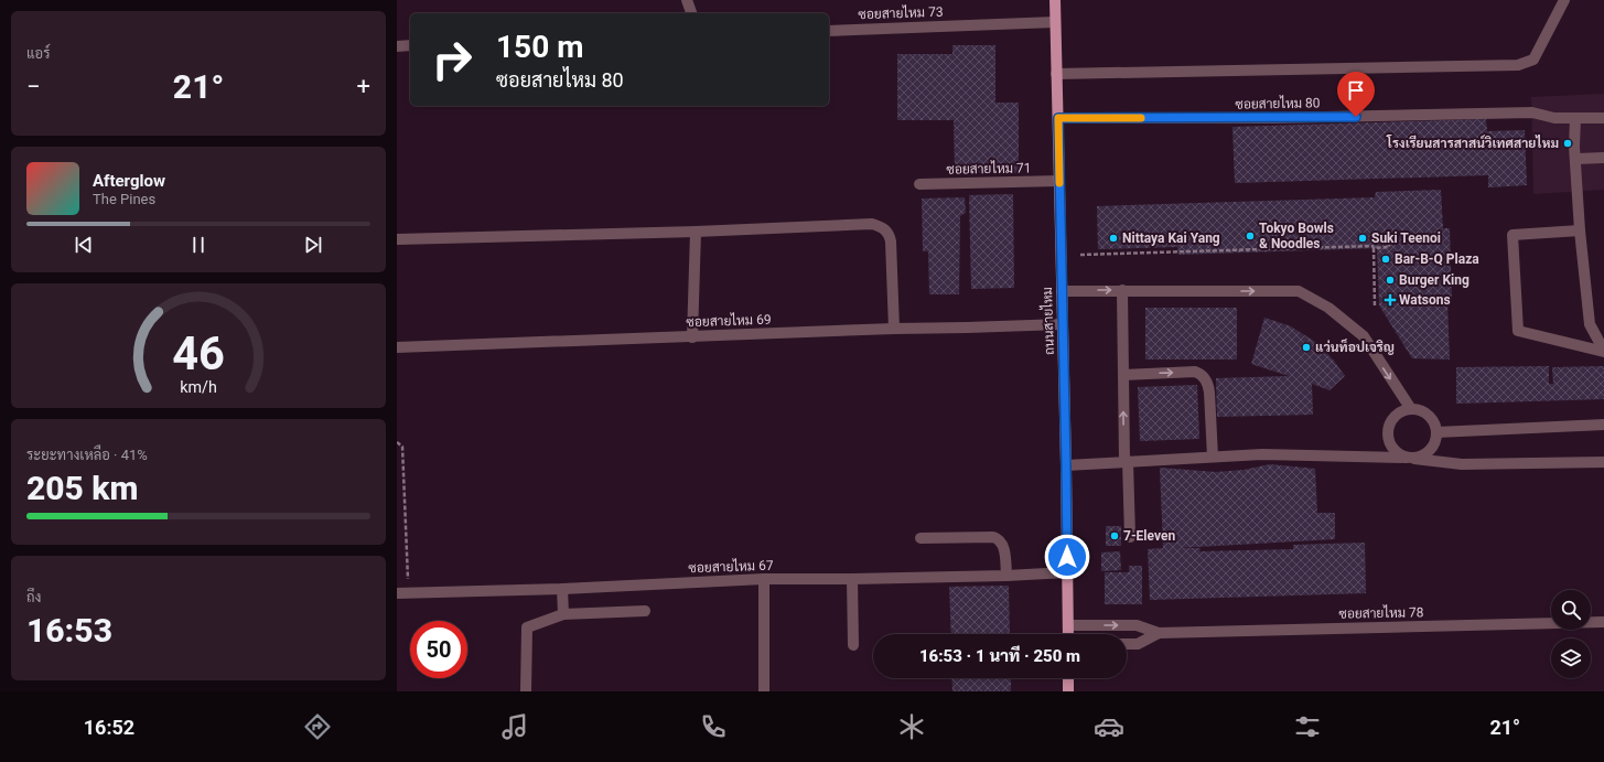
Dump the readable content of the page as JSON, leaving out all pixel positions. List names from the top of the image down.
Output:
{
  "streets": {
    "main road": ["ถนนสายไหม"],
    "street": [
      "ซอยสายไหม 73",
      "ซอยสายไหม 80",
      "ซอยสายไหม 71",
      "ซอยสายไหม 69",
      "ซอยสายไหม 67",
      "ซอยสายไหม 78"
    ]
  },
  "crossings": [
    ["ซอยสายไหม 73", "ถนนสายไหม"],
    ["ซอยสายไหม 80", "ถนนสายไหม"],
    ["ซอยสายไหม 71", "ถนนสายไหม"],
    ["ซอยสายไหม 69", "ถนนสายไหม"],
    ["ถนนสายไหม", "ซอยสายไหม 67"],
    ["ถนนสายไหม", "ซอยสายไหม 78"]
  ],
  "places": {
    "other": [
      "โรงเรียนสารสาสน์วิเทศสายไหม",
      "Tokyo Bowls & Noodles",
      "Nittaya Kai Yang",
      "Suki Teenoi",
      "Bar-B-Q Plaza",
      "Burger King",
      "แว่นท็อปเจริญ",
      "7-Eleven"
    ],
    "health": ["Watsons"]
  },
  "page": {
    "tile": [
      "แอร์",
      ["ระยะทางเหลือ · 41%", "205 km"],
      ["ถึง", "16:53"]
    ],
    "turn": ["150 m", "ซอยสายไหม 80"],
    "heat": ["−", "21°", "+"],
    "song": ["Afterglow", "The Pines"],
    "limit": "50",
    "trip": "16:53 · 1 นาที · 250 m",
    "tabs": ["16:52", "21°"],
    "gauge": ["46", "km/h"]
  }
}
